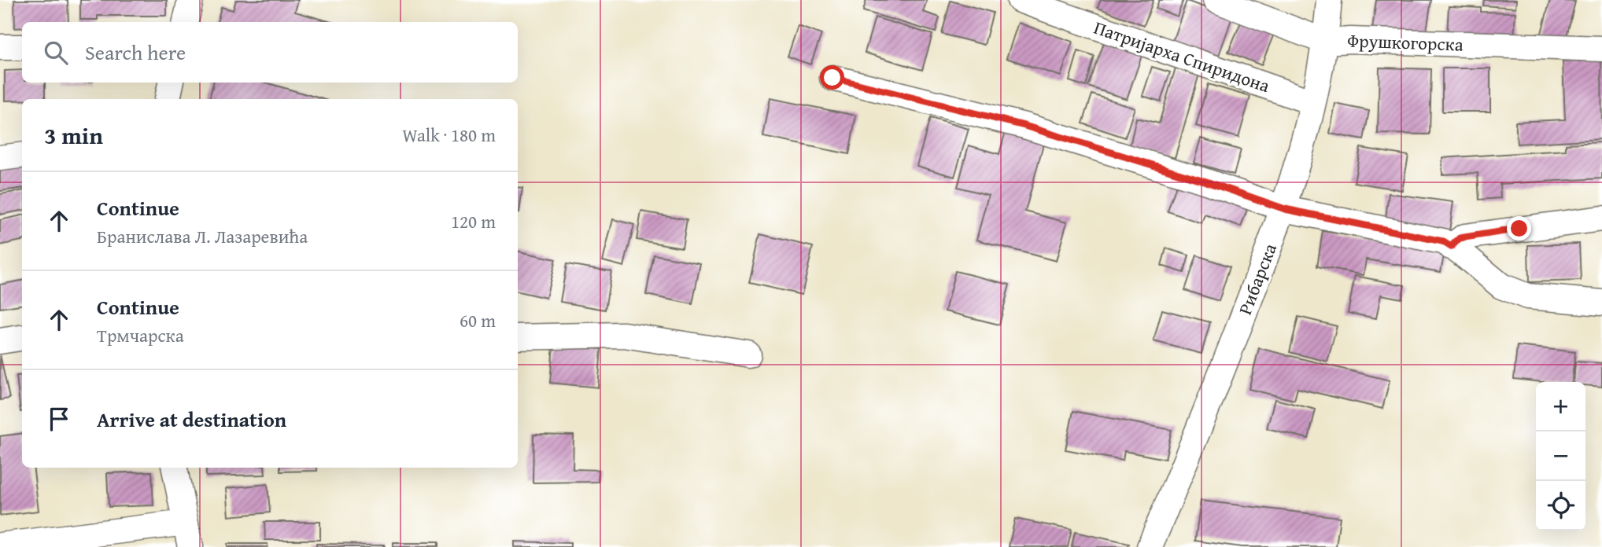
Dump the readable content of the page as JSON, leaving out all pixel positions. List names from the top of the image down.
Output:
{
  "streets": {
    "street": ["Фрушкогорска", "Патријарха Спиридона", "Рибарска"]
  },
  "crossings": [
    ["Фрушкогорска", "Рибарска"],
    ["Патријарха Спиридона", "Рибарска"]
  ],
  "page": {
    "search": "Search here",
    "heading": ["3 min", "Walk · 180 m"],
    "list": [
      ["Continue", "Бранислава Л. Лазаревића", "120 m"],
      ["Continue", "Трмчарска", "60 m"],
      "Arrive at destination"
    ],
    "map_buttons": ["+", "−"]
  }
}
